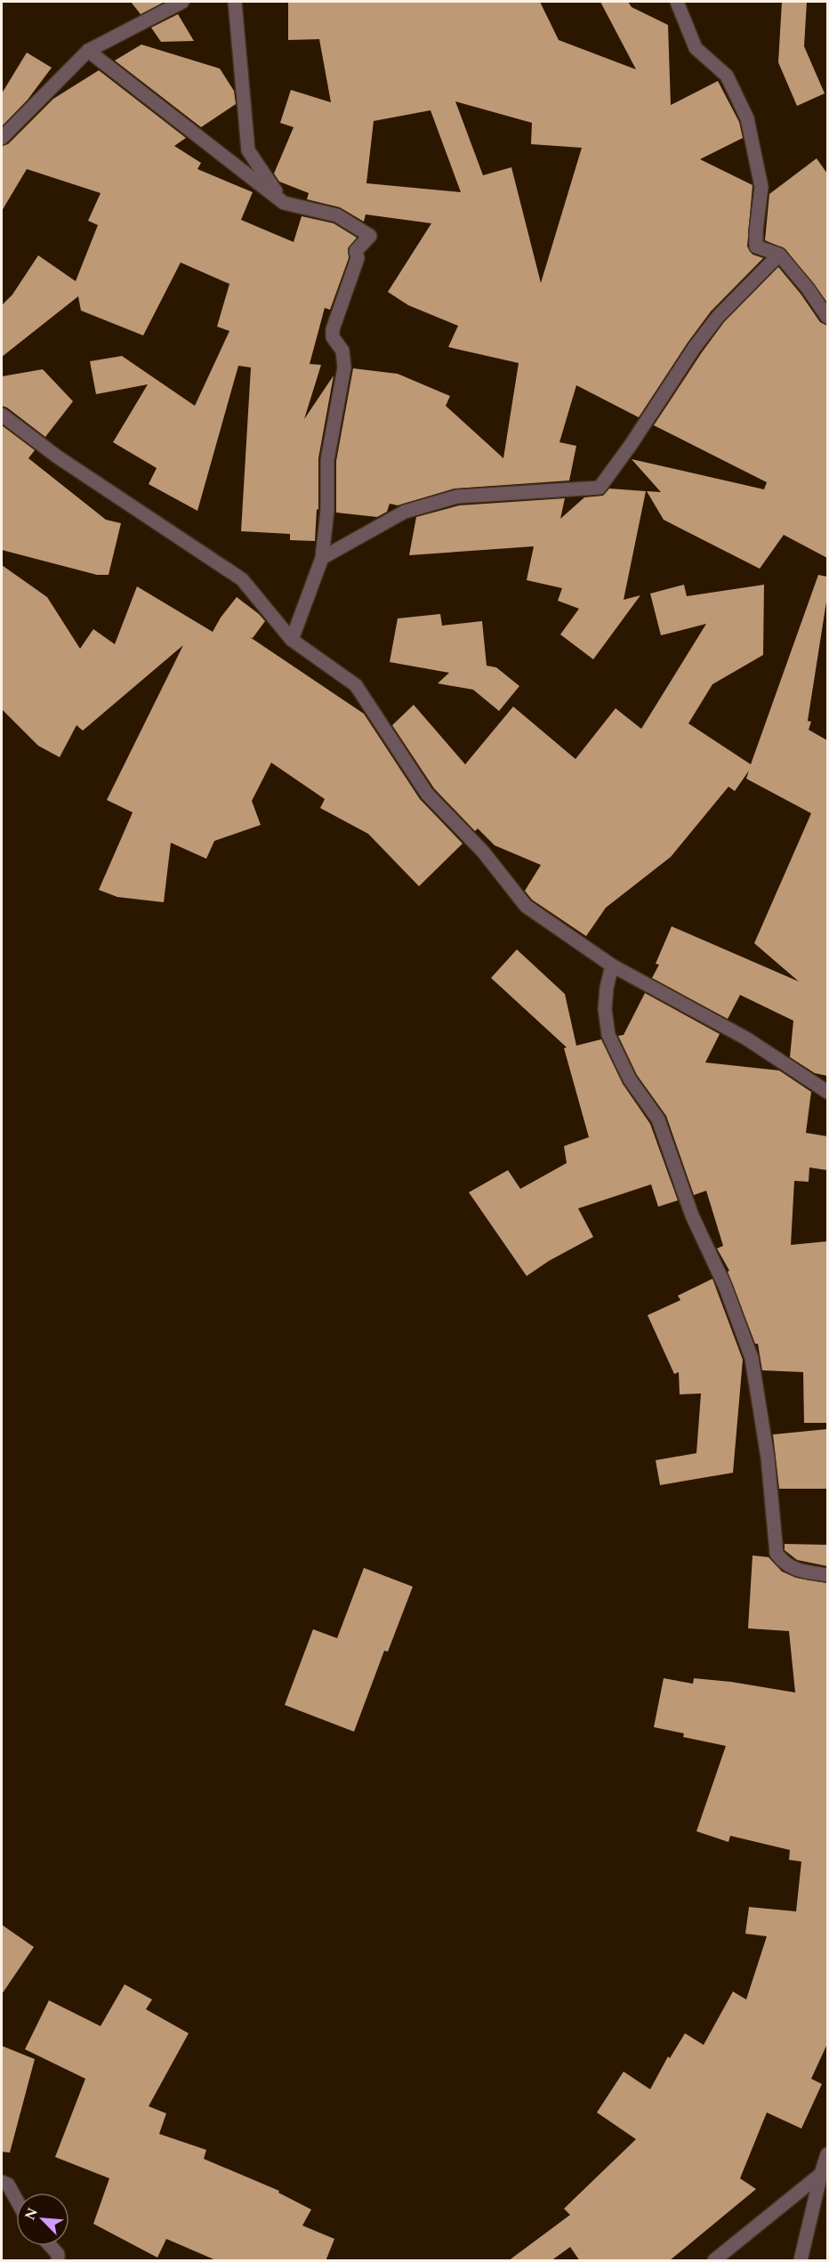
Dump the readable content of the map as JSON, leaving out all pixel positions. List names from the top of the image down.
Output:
{
  "north": "top left"
}
